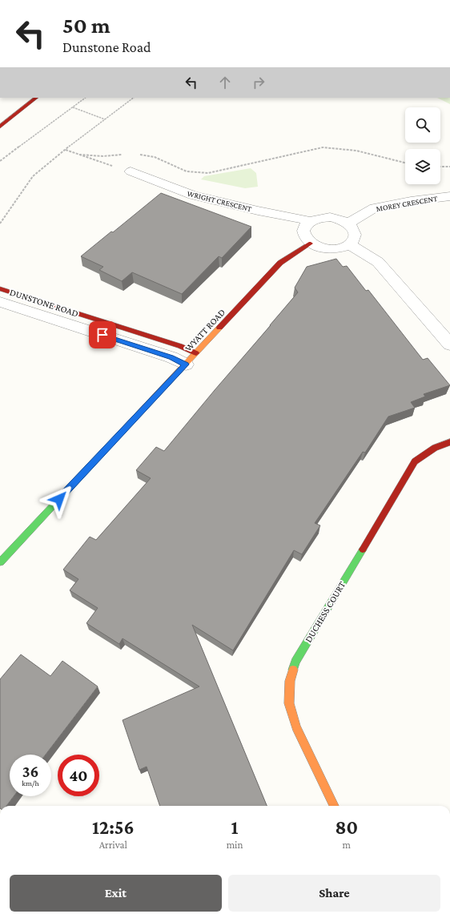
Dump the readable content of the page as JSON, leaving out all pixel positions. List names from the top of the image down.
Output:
{
  "streets": {
    "main road": ["DUNSTONE ROAD", "WYATT ROAD", "DUCHESS COURT"],
    "street": ["WRIGHT CRESCENT", "MOREY CRESCENT"]
  },
  "crossings": [
    ["WRIGHT CRESCENT", "MOREY CRESCENT"],
    ["WRIGHT CRESCENT", "WYATT ROAD"],
    ["MOREY CRESCENT", "WYATT ROAD"],
    ["DUNSTONE ROAD", "WYATT ROAD"]
  ],
  "page": {
    "turn": ["50 m", "Dunstone Road"],
    "speed": "36 km/h",
    "limit": "40",
    "eta": [
      "12:56",
      "Arrival",
      "1",
      "min",
      "80",
      "m"
    ],
    "buttons": ["Exit", "Share"]
  }
}
